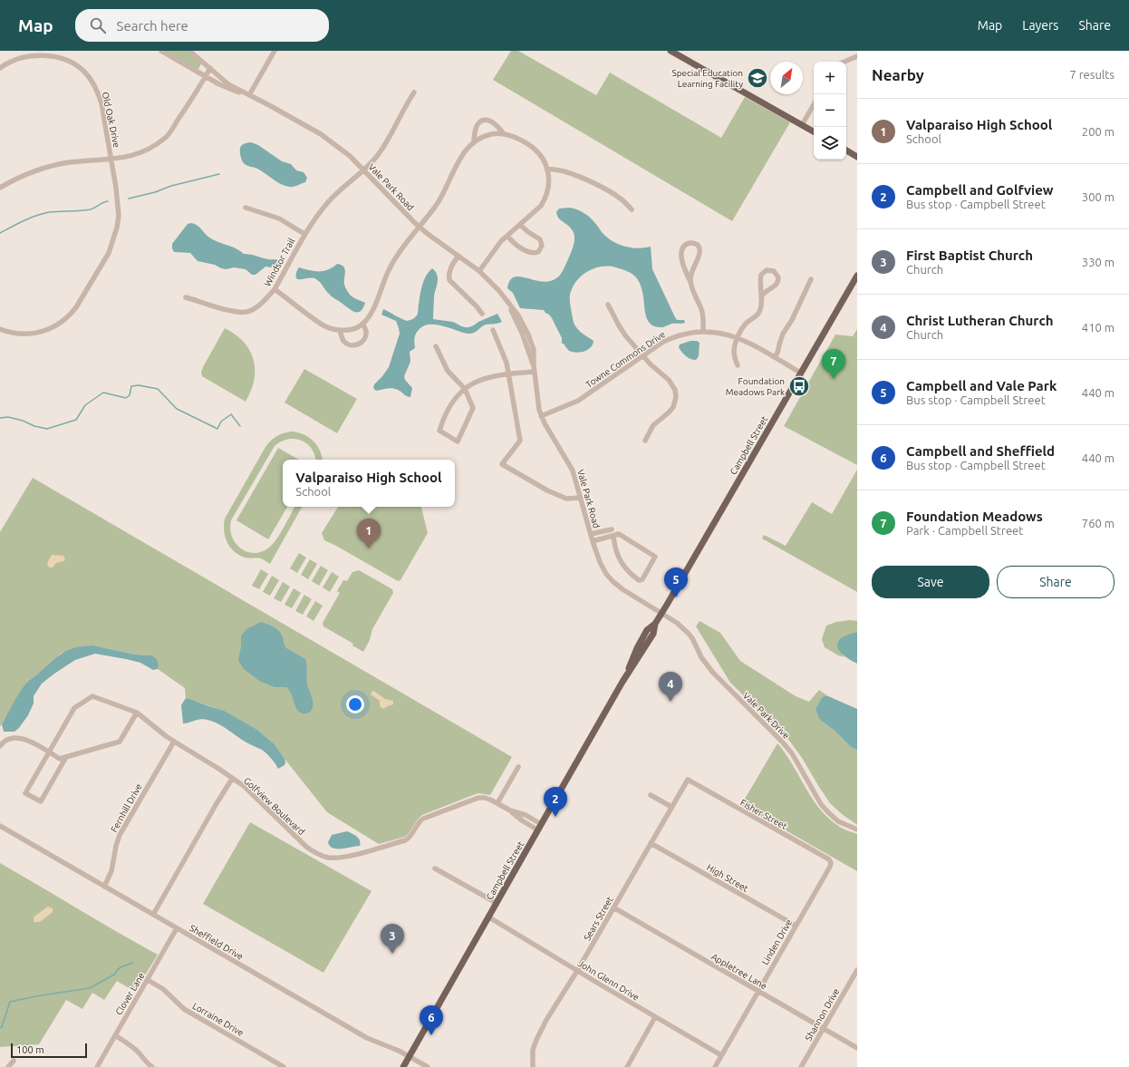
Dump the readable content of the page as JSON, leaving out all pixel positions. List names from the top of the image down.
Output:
{
  "streets": {
    "main road": ["Campbell Street"],
    "street": [
      "Old Oak Drive",
      "Vale Park Road",
      "Windsor Trail",
      "Towne Commons Drive",
      "Vale Park Drive",
      "Golfview Boulevard",
      "Fernhill Drive",
      "Fisher Street",
      "High Street",
      "Sears Street",
      "Sheffield Drive",
      "Linden Drive",
      "Appletree Lane",
      "John Glenn Drive",
      "Clover Lane",
      "Shannon Drive",
      "Lorraine Drive"
    ]
  },
  "crossings": [
    ["Vale Park Road", "Windsor Trail"],
    ["Vale Park Road", "Towne Commons Drive"],
    ["Vale Park Road", "Campbell Street"],
    ["Vale Park Road", "Vale Park Drive"],
    ["Towne Commons Drive", "Campbell Street"],
    ["Campbell Street", "Vale Park Drive"],
    ["Campbell Street", "Golfview Boulevard"],
    ["Campbell Street", "Sheffield Drive"],
    ["Campbell Street", "John Glenn Drive"],
    ["Golfview Boulevard", "Fernhill Drive"],
    ["Fernhill Drive", "Sheffield Drive"],
    ["Fisher Street", "Sears Street"],
    ["Fisher Street", "Linden Drive"],
    ["High Street", "Sears Street"],
    ["High Street", "Linden Drive"],
    ["Sears Street", "Appletree Lane"],
    ["Sears Street", "John Glenn Drive"],
    ["Sheffield Drive", "Clover Lane"],
    ["Linden Drive", "Appletree Lane"],
    ["Linden Drive", "John Glenn Drive"],
    ["Appletree Lane", "Shannon Drive"],
    ["Clover Lane", "Lorraine Drive"]
  ],
  "places": {
    "school or university": ["Special Education Learning Facility"],
    "bus stop": ["Foundation Meadows Park"]
  },
  "scale_bar": "100 m",
  "north": "top right",
  "page": {
    "header": "Map",
    "search": "Search here",
    "nav": ["Map", "Layers", "Share"],
    "heading": ["Nearby", "7 results"],
    "map_buttons": ["+", "−"],
    "list": [
      {
        "mark": "1",
        "name": "Valparaiso High School",
        "note": "School",
        "value": "200 m"
      },
      {
        "mark": "2",
        "name": "Campbell and Golfview",
        "note": "Bus stop · Campbell Street",
        "value": "300 m"
      },
      {
        "mark": "3",
        "name": "First Baptist Church",
        "note": "Church",
        "value": "330 m"
      },
      {
        "mark": "4",
        "name": "Christ Lutheran Church",
        "note": "Church",
        "value": "410 m"
      },
      {
        "mark": "5",
        "name": "Campbell and Vale Park",
        "note": "Bus stop · Campbell Street",
        "value": "440 m"
      },
      {
        "mark": "6",
        "name": "Campbell and Sheffield",
        "note": "Bus stop · Campbell Street",
        "value": "440 m"
      },
      {
        "mark": "7",
        "name": "Foundation Meadows",
        "note": "Park · Campbell Street",
        "value": "760 m"
      }
    ],
    "pins": [
      "7",
      "1",
      "5",
      "4",
      "2",
      "3",
      "6"
    ],
    "popup": ["Valparaiso High School", "School"],
    "buttons": ["Save", "Share"],
    "scale": "100 m"
  }
}
